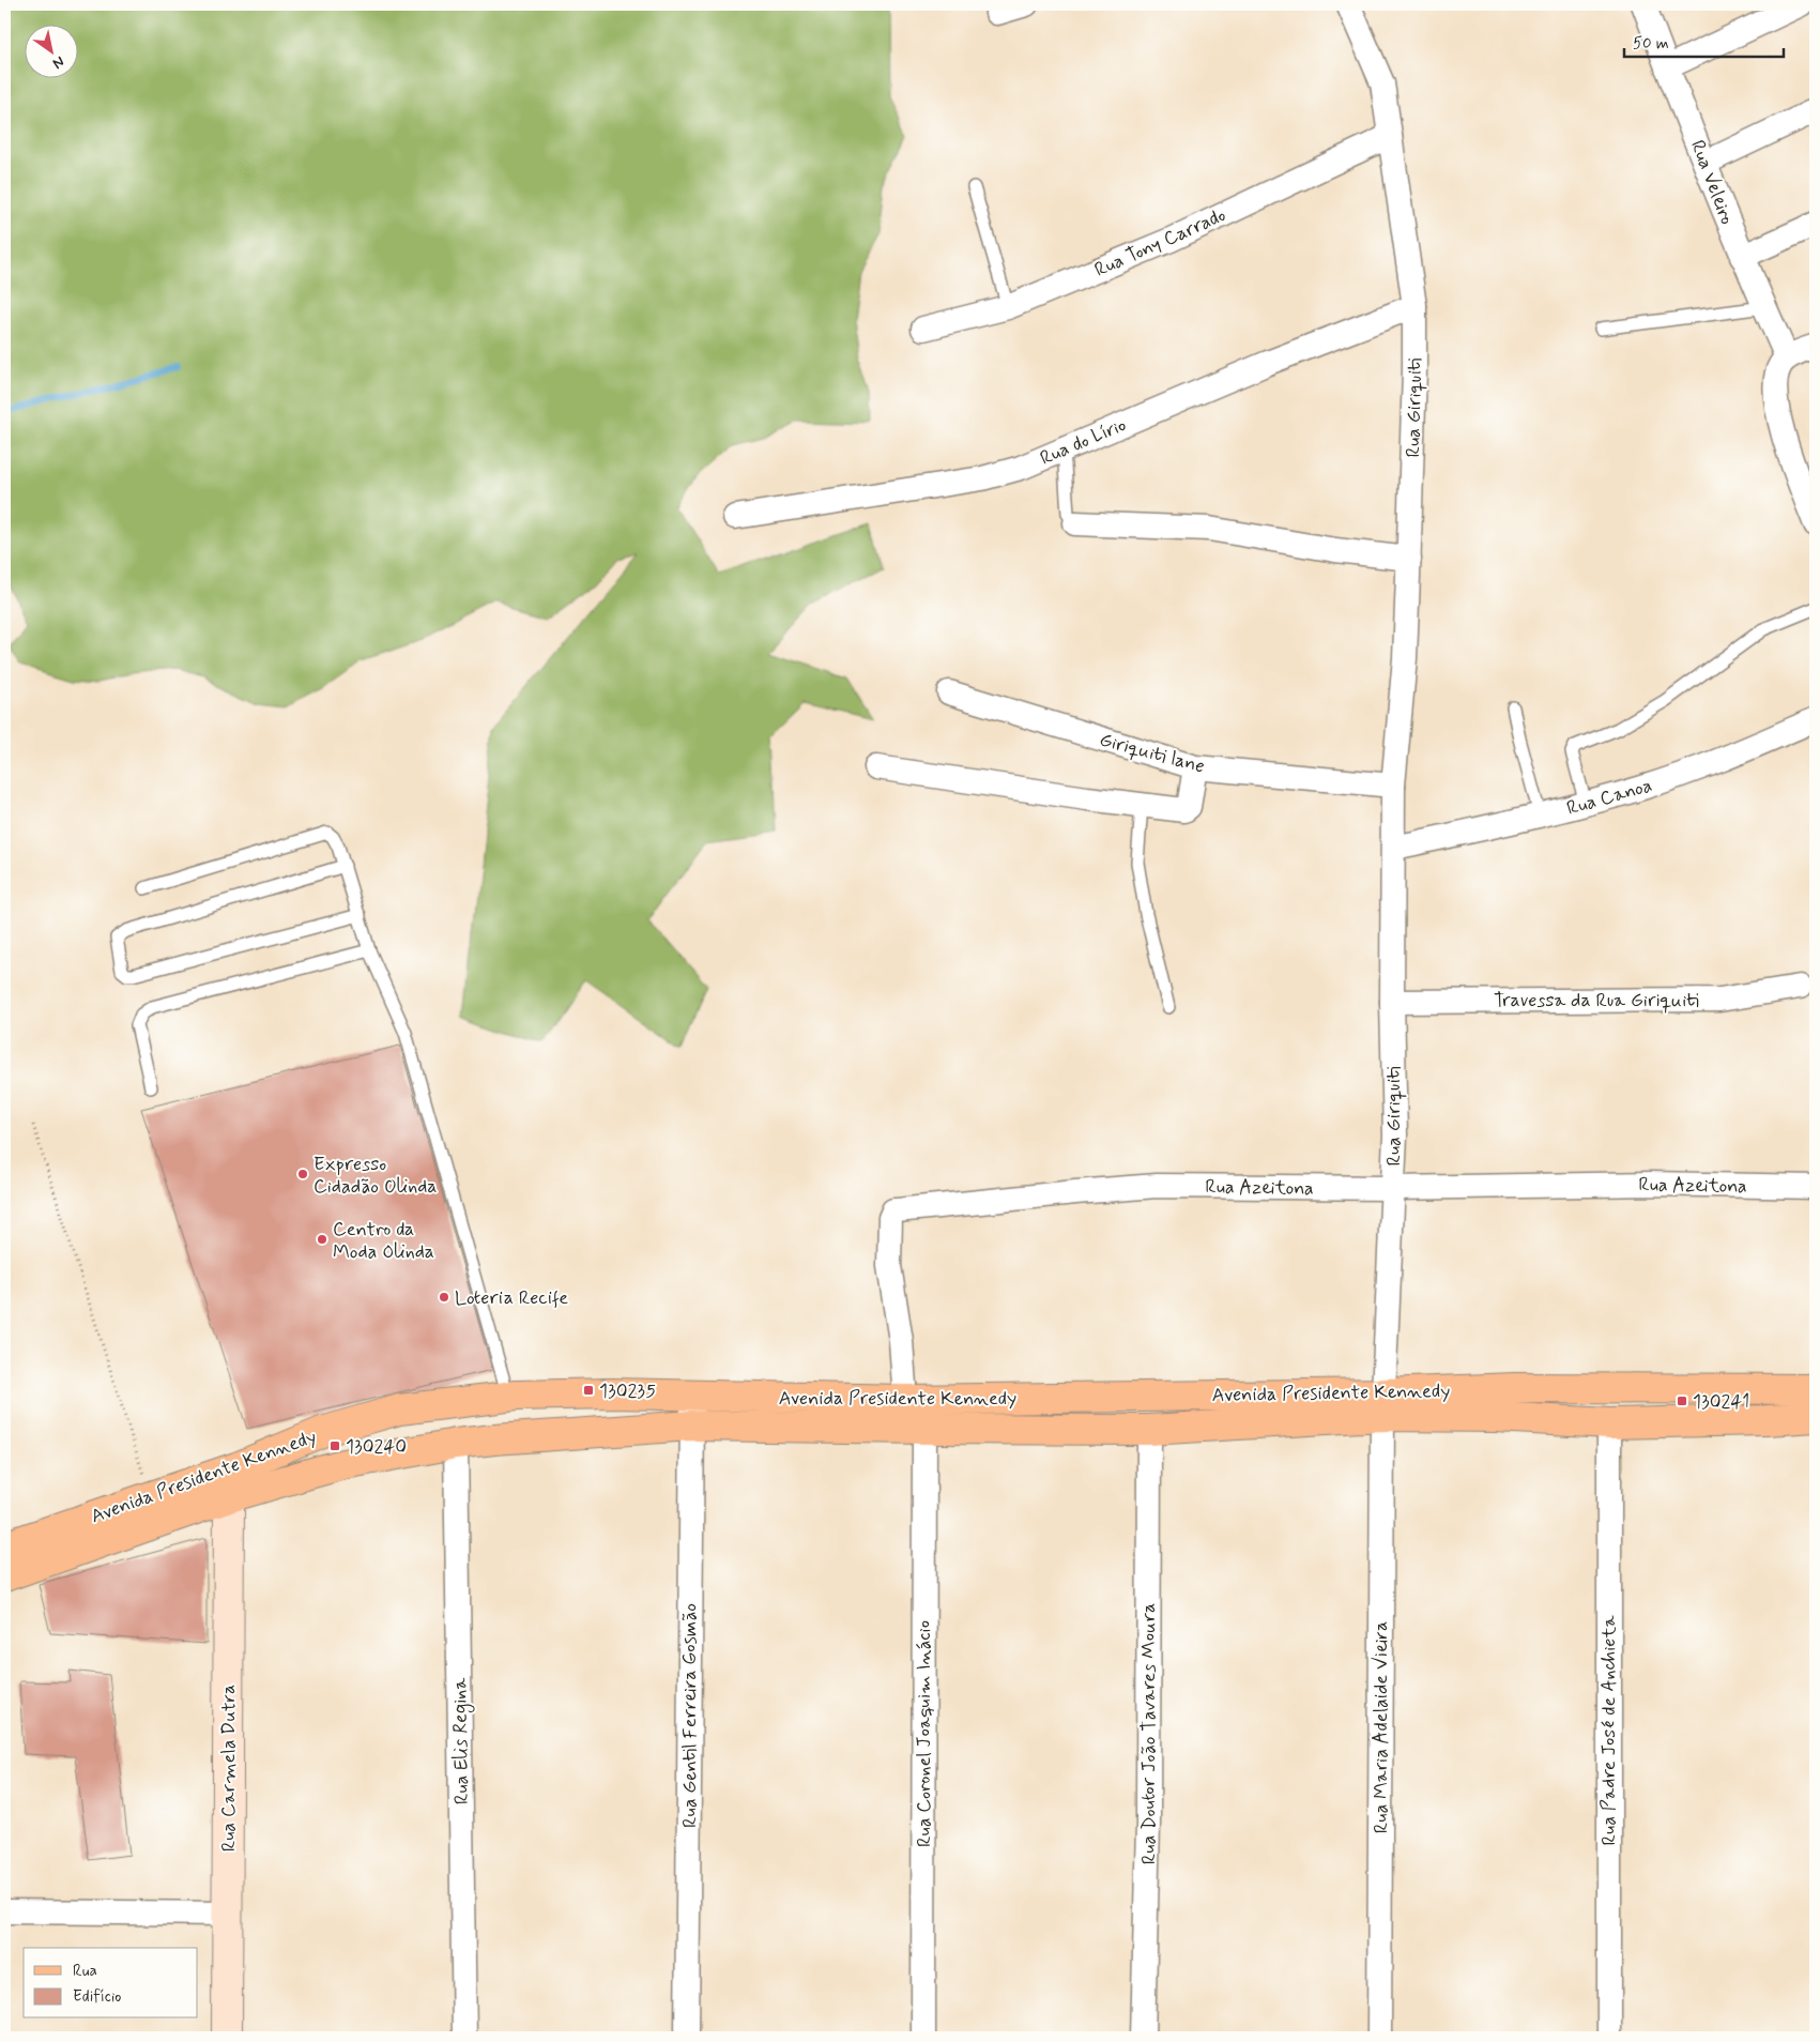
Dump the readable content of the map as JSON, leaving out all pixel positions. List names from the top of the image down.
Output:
{
  "streets": {
    "main road": ["Avenida Presidente Kennedy"],
    "street": [
      "Rua Veleiro",
      "Rua Tony Carrado",
      "Rua Giriquiti",
      "Rua do Lírio",
      "Giriquiti lane",
      "Rua Canoa",
      "Travessa da Rua Giriquiti",
      "Rua Azeitona",
      "Rua Gentil Ferreira Gosmão",
      "Rua Maria Adelaide Vieira",
      "Rua Padre José de Anchieta",
      "Rua Coronel Joaquim Inácio",
      "Rua Doutor João Tavares Moura",
      "Rua Elis Regina",
      "Rua Carmela Dutra"
    ]
  },
  "crossings": [
    ["Rua Tony Carrado", "Rua Giriquiti"],
    ["Rua Giriquiti", "Rua do Lírio"],
    ["Rua Giriquiti", "Giriquiti lane"],
    ["Rua Giriquiti", "Rua Canoa"],
    ["Rua Giriquiti", "Travessa da Rua Giriquiti"],
    ["Rua Giriquiti", "Rua Azeitona"],
    ["Rua Giriquiti", "Avenida Presidente Kennedy"],
    ["Rua Giriquiti", "Rua Maria Adelaide Vieira"],
    ["Rua Azeitona", "Avenida Presidente Kennedy"],
    ["Avenida Presidente Kennedy", "Rua Gentil Ferreira Gosmão"],
    ["Avenida Presidente Kennedy", "Rua Maria Adelaide Vieira"],
    ["Avenida Presidente Kennedy", "Rua Padre José de Anchieta"],
    ["Avenida Presidente Kennedy", "Rua Coronel Joaquim Inácio"],
    ["Avenida Presidente Kennedy", "Rua Doutor João Tavares Moura"],
    ["Avenida Presidente Kennedy", "Rua Elis Regina"],
    ["Avenida Presidente Kennedy", "Rua Carmela Dutra"]
  ],
  "places": {
    "other": ["Expresso Cidadão Olinda", "Centro da Moda Olinda", "Loteria Recife"],
    "transit": ["130235", "130241", "130240"]
  },
  "legend": ["Rua", "Edifício"],
  "scale_bar": "50 m",
  "north": "bottom right"
}
